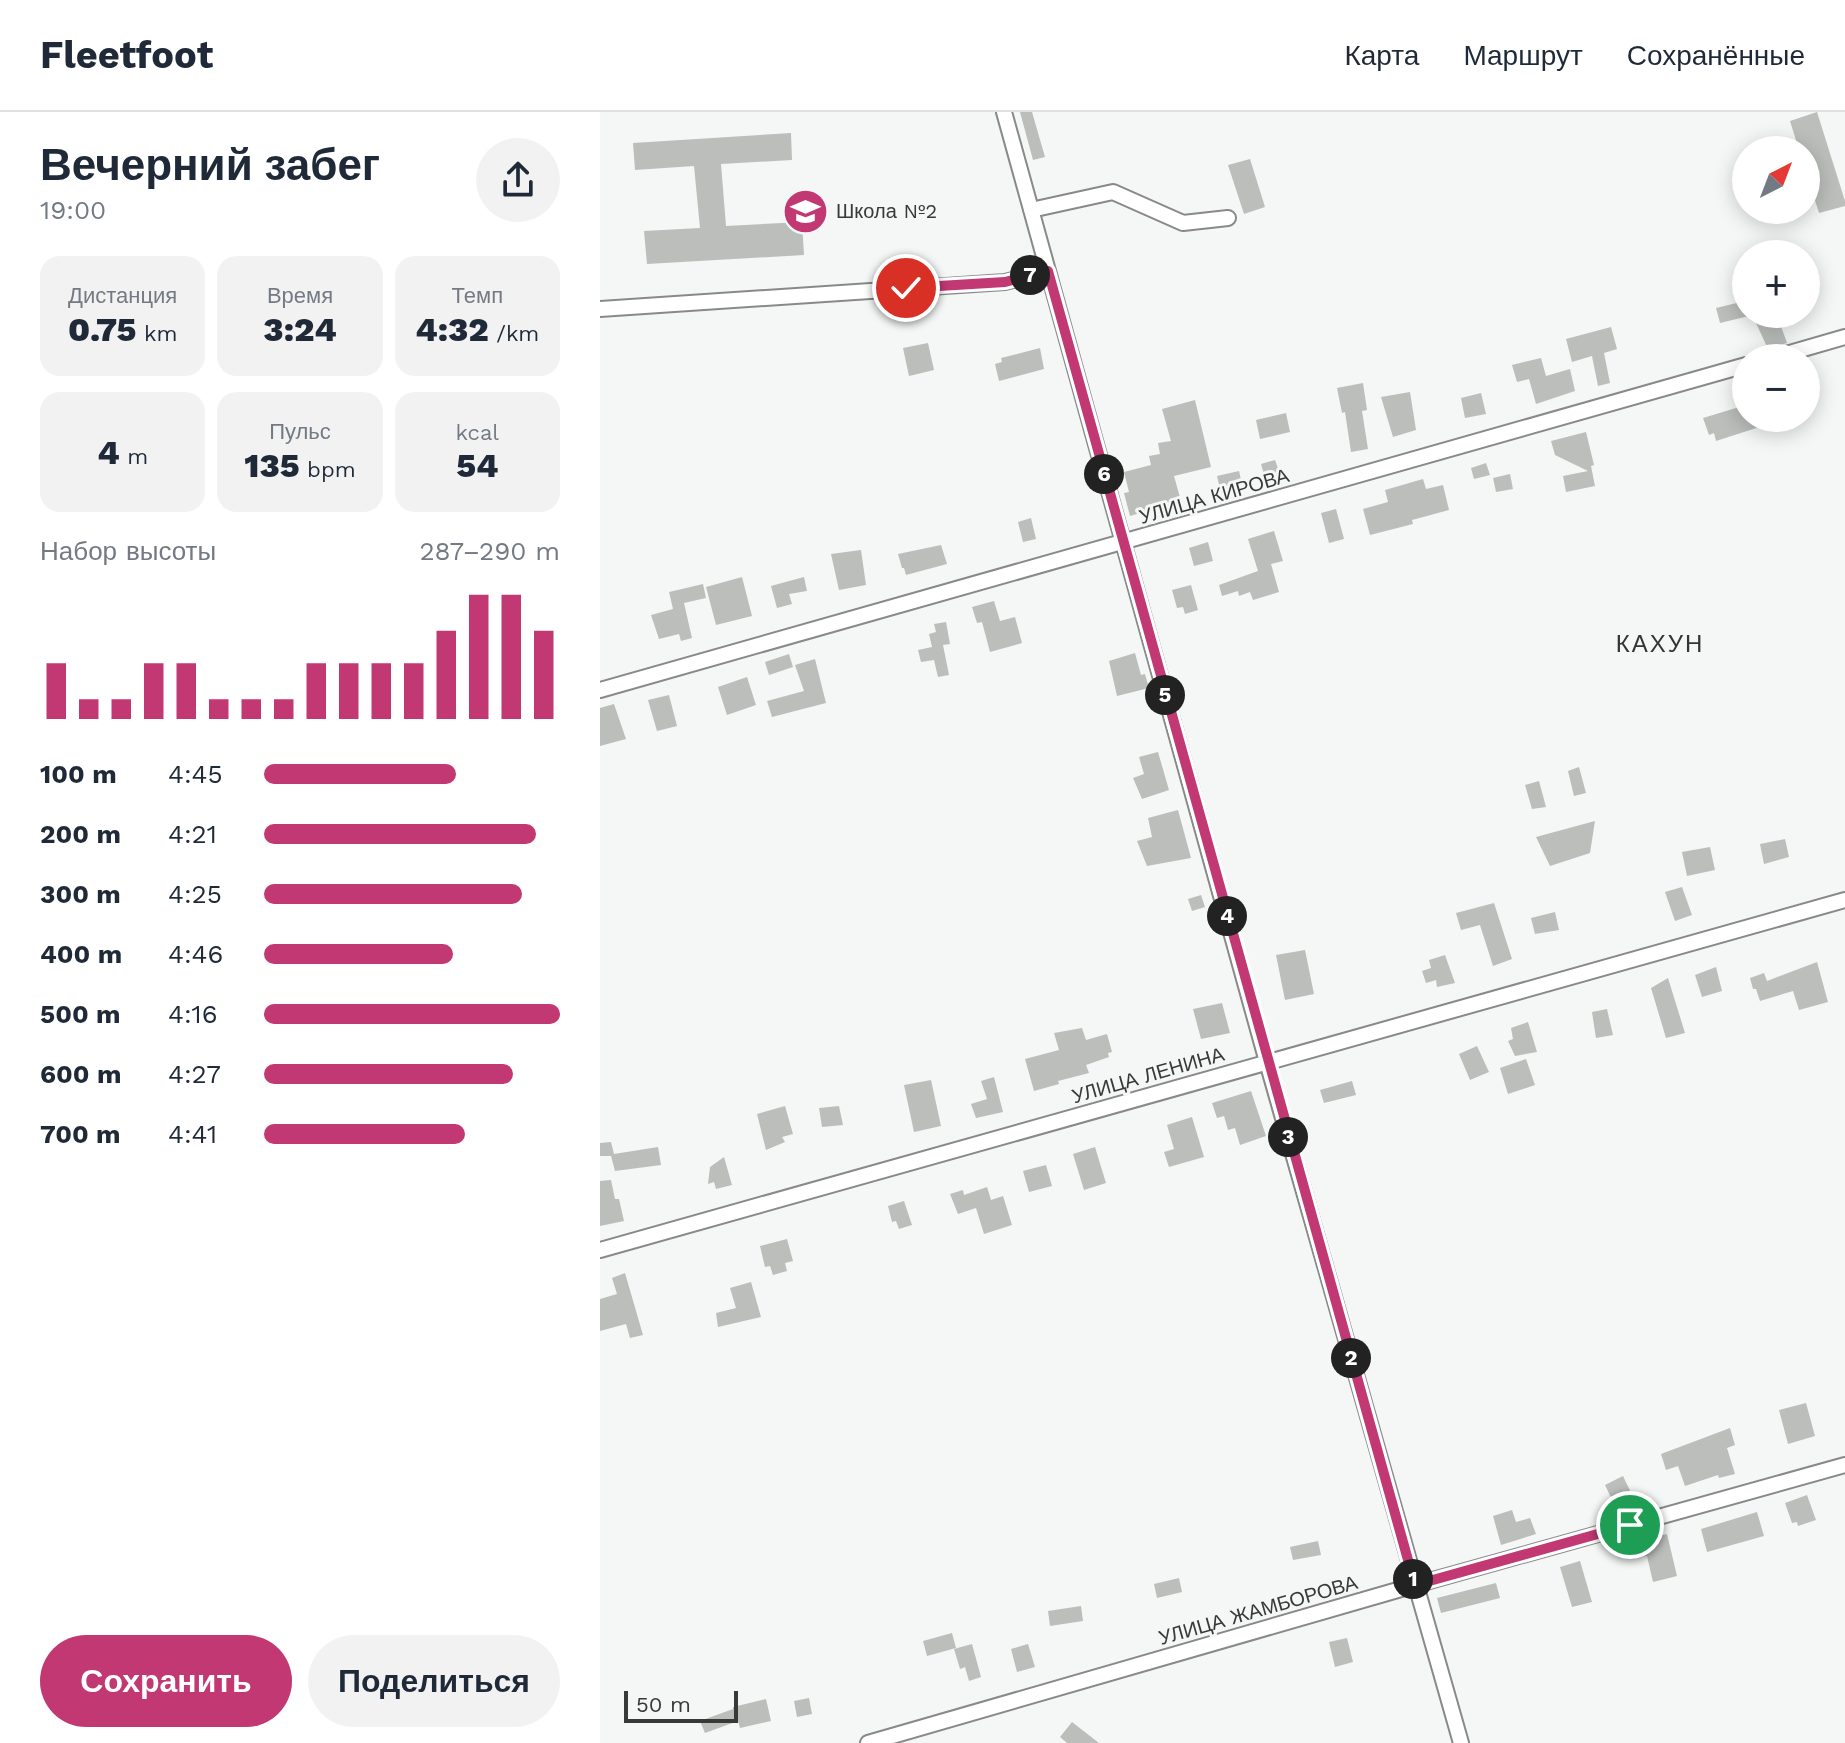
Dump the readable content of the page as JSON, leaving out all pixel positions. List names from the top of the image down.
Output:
{
  "streets": {
    "street": ["УЛИЦА КИРОВА", "УЛИЦА ЛЕНИНА", "УЛИЦА ЖАМБОРОВА"]
  },
  "districts": ["КАХУН"],
  "places": {
    "school or university": ["Школа №2"]
  },
  "scale_bar": "50 m",
  "north": "top right",
  "page": {
    "header": "Fleetfoot",
    "nav": ["Карта", "Маршрут", "Сохранённые"],
    "heading": ["Вечерний забег", "19:00"],
    "map_buttons": ["+", "−"],
    "stats": [
      ["Дистанция", "0.75 km"],
      ["Время", "3:24"],
      ["Темп", "4:32 /km"],
      ["4 m"],
      ["Пульс", "135 bpm"],
      ["kcal", "54"]
    ],
    "pins": [
      "7",
      "6",
      "5",
      "4",
      "3",
      "2",
      "1"
    ],
    "chart": ["Набор высоты", "287–290 m"],
    "list": [
      {
        "name": "100 m",
        "note": "4:45"
      },
      {
        "name": "200 m",
        "note": "4:21"
      },
      {
        "name": "300 m",
        "note": "4:25"
      },
      {
        "name": "400 m",
        "note": "4:46"
      },
      {
        "name": "500 m",
        "note": "4:16"
      },
      {
        "name": "600 m",
        "note": "4:27"
      },
      {
        "name": "700 m",
        "note": "4:41"
      }
    ],
    "buttons": ["Сохранить", "Поделиться"],
    "scale": "50 m"
  }
}
